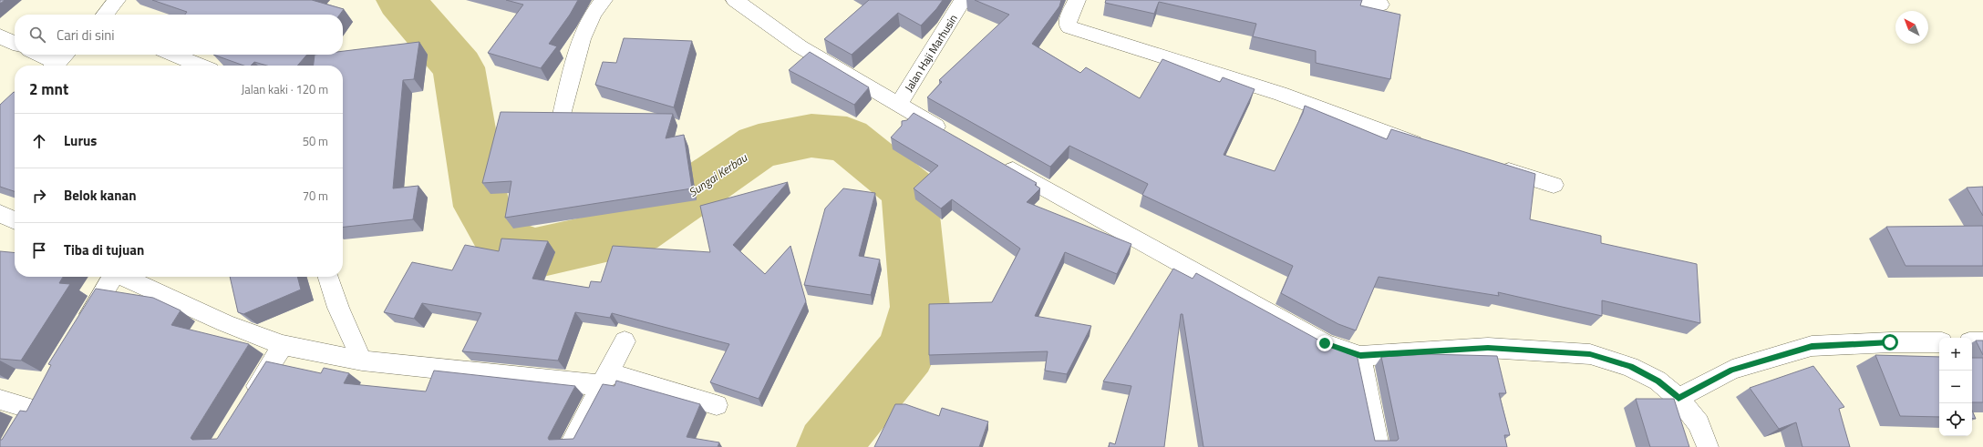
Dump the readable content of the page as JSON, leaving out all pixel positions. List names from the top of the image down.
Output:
{
  "streets": {
    "street": ["Jalan Haji Marhusin"]
  },
  "water": ["Sungai Kerbau"],
  "north": "top left",
  "page": {
    "search": "Cari di sini",
    "heading": ["2 mnt", "Jalan kaki · 120 m"],
    "list": [
      ["Lurus", "50 m"],
      ["Belok kanan", "70 m"],
      "Tiba di tujuan"
    ],
    "map_buttons": ["+", "−"]
  }
}
